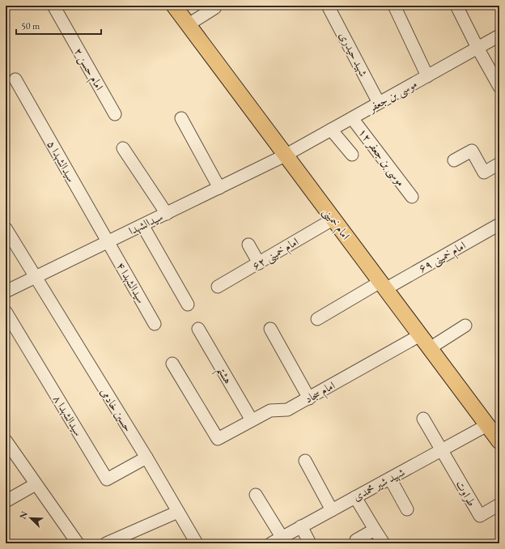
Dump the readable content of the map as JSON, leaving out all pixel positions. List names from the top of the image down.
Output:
{
  "streets": {
    "main road": ["امام خمینی"],
    "street": [
      "شهید حیدری",
      "امام حسن ۲",
      "موسی بن جعفر",
      "موسی بن جعفر ۱۲",
      "سیدالشهدا ۵",
      "سیدالشهدا",
      "امام خمینی ۶۲",
      "امام خمینی ۶۹",
      "سیدالشهدا ۴",
      "هشتم",
      "امام سجاد",
      "حسین خادمی",
      "سیدالشهدا ۸",
      "شهید شیر محمدی",
      "طراوت"
    ]
  },
  "crossings": [
    ["شهید حیدری", "موسی بن جعفر"],
    ["موسی بن جعفر", "موسی بن جعفر ۱۲"],
    ["موسی بن جعفر", "سیدالشهدا"],
    ["موسی بن جعفر", "امام خمینی"],
    ["سیدالشهدا ۵", "سیدالشهدا"],
    ["سیدالشهدا ۵", "سیدالشهدا ۴"],
    ["سیدالشهدا", "امام خمینی"],
    ["سیدالشهدا", "سیدالشهدا ۴"],
    ["سیدالشهدا", "حسین خادمی"],
    ["امام خمینی", "امام خمینی ۶۲"],
    ["امام خمینی", "امام خمینی ۶۹"],
    ["امام خمینی", "امام سجاد"],
    ["امام خمینی", "شهید شیر محمدی"],
    ["هشتم", "امام سجاد"],
    ["حسین خادمی", "سیدالشهدا ۸"],
    ["شهید شیر محمدی", "طراوت"]
  ],
  "scale_bar": "50 m",
  "north": "top left"
}
